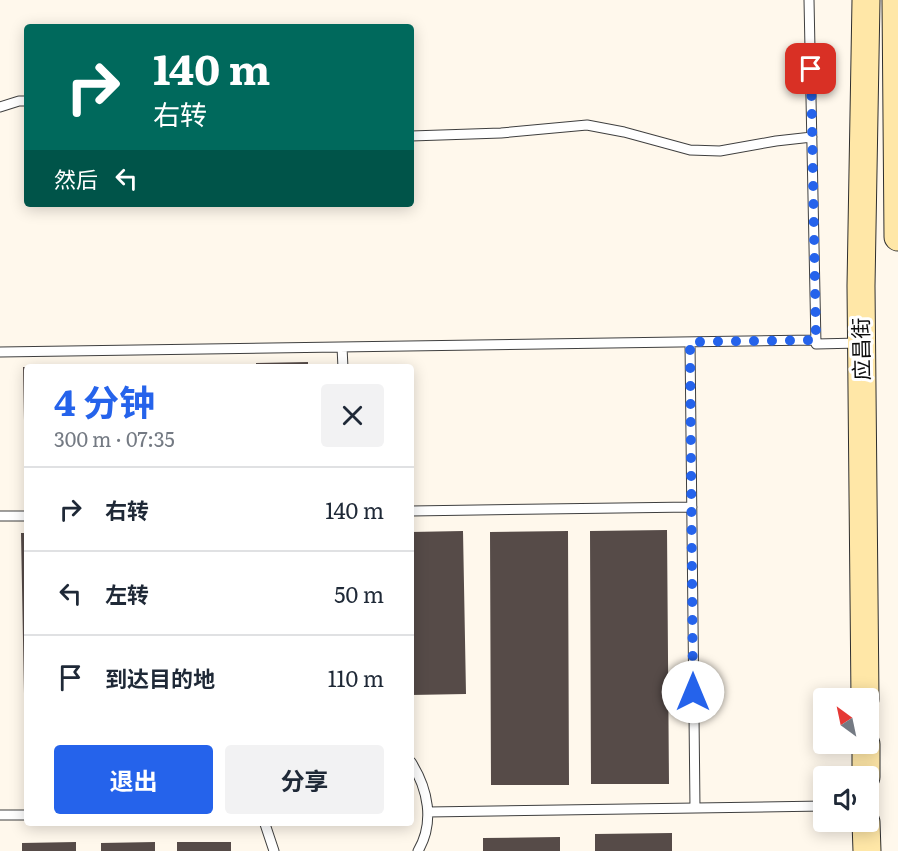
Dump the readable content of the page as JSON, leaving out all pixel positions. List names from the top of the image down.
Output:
{
  "streets": {
    "main road": ["应昌街"]
  },
  "north": "top left",
  "page": {
    "turn": ["140 m", "右转"],
    "then": "然后",
    "heading": ["4 分钟", "300 m · 07:35"],
    "list": [
      {
        "name": "右转",
        "value": "140 m"
      },
      {
        "name": "左转",
        "value": "50 m"
      },
      {
        "name": "到达目的地",
        "value": "110 m"
      }
    ],
    "buttons": ["退出", "分享"]
  }
}
